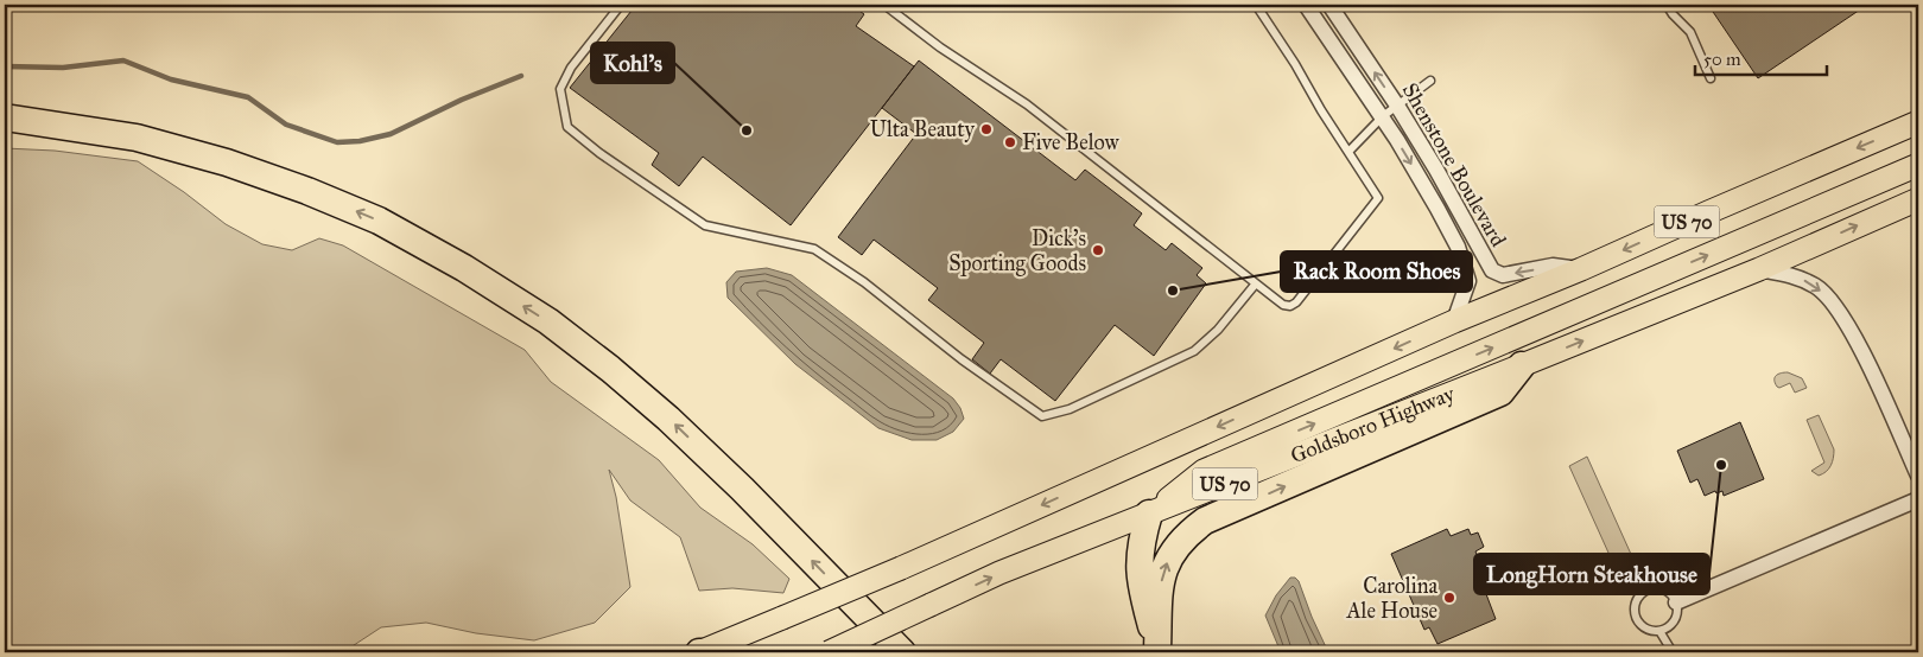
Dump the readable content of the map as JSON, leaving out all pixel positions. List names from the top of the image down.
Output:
{
  "streets": {
    "main road": ["US 70", "Goldsboro Highway"],
    "street": ["Shenstone Boulevard"]
  },
  "crossings": [
    ["Shenstone Boulevard", "US 70"]
  ],
  "places": [
    "Ulta Beauty",
    "Kohl's",
    "Five Below",
    "Dick's Sporting Goods",
    "Rack Room Shoes",
    "LongHorn Steakhouse",
    "Carolina Ale House"
  ],
  "scale_bar": "50 m"
}
